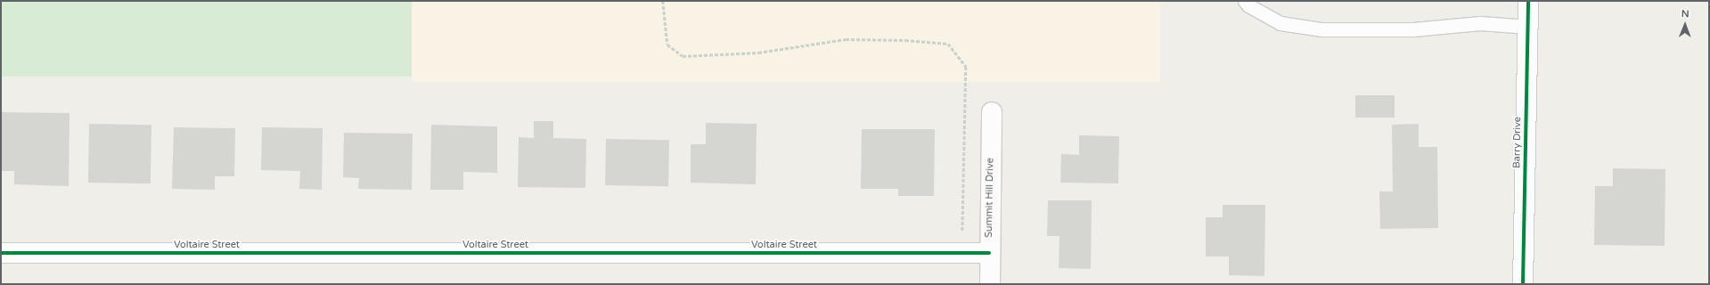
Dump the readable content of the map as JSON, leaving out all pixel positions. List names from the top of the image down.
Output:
{
  "streets": {
    "street": ["Barry Drive", "Summit Hill Drive", "Voltaire Street"]
  },
  "crossings": [
    ["Summit Hill Drive", "Voltaire Street"]
  ],
  "north": "top"
}
